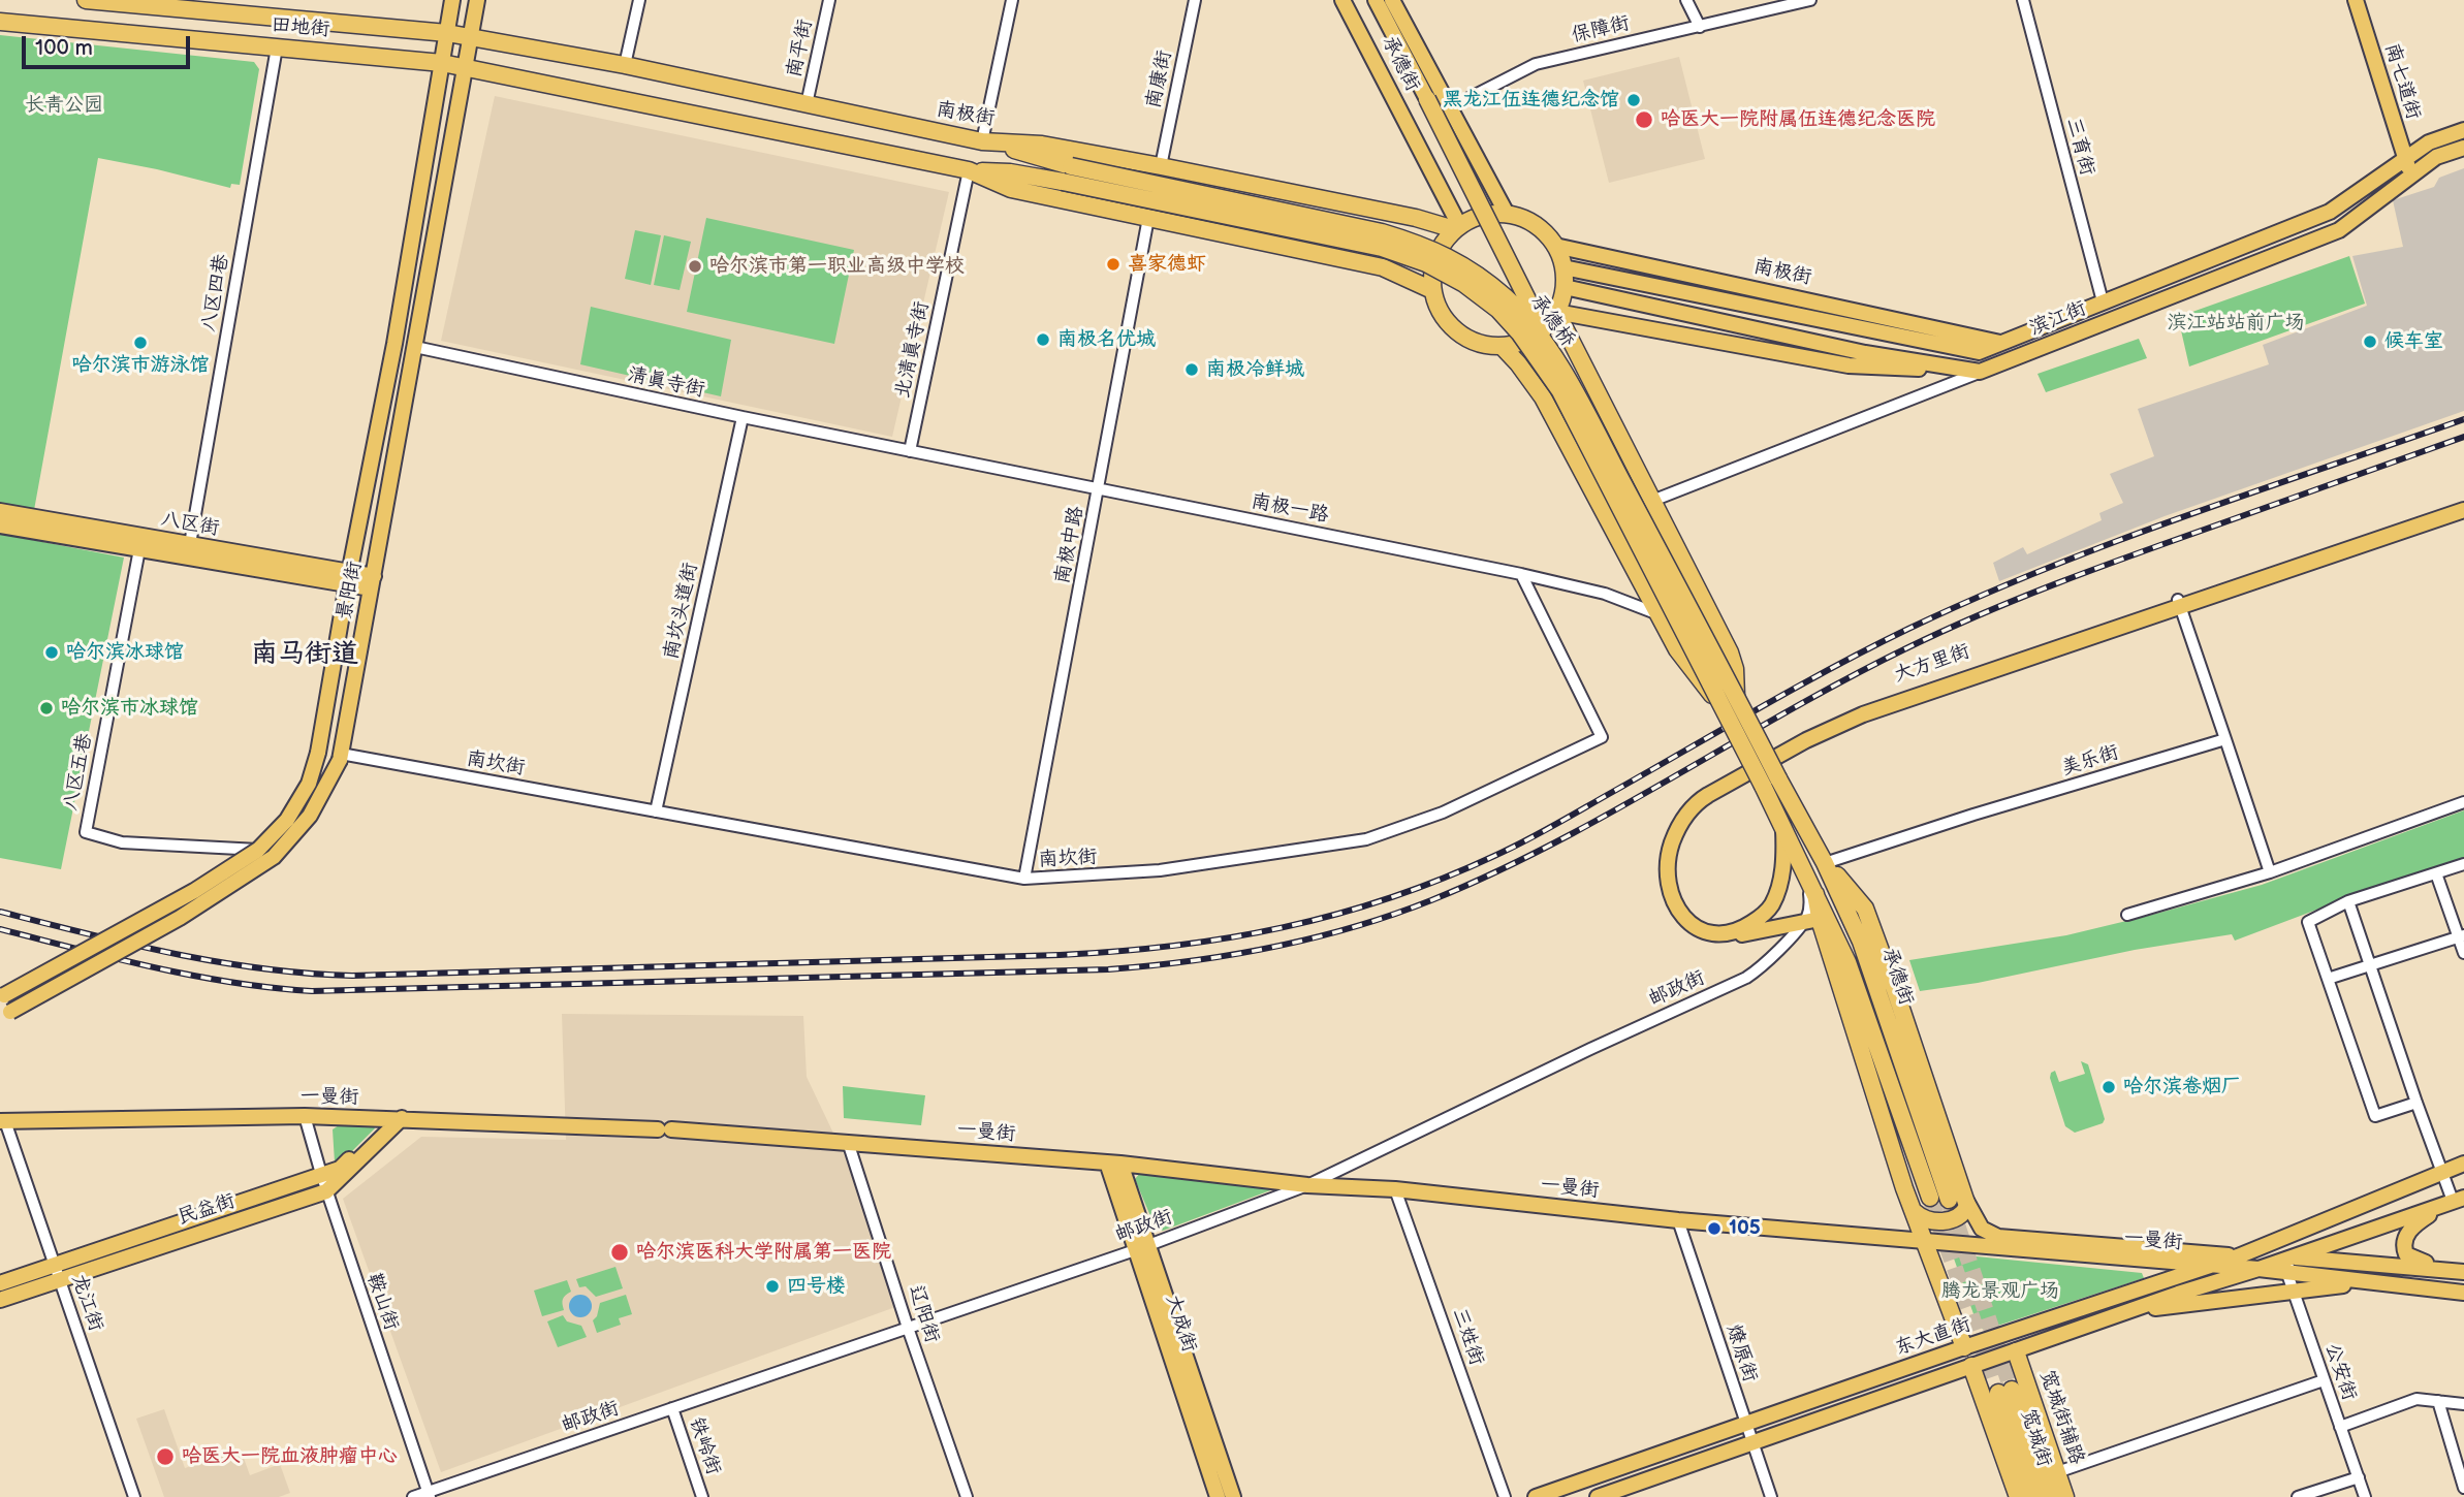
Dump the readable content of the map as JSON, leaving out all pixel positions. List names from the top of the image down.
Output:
{
  "streets": {
    "highway": [
      "田地街",
      "承德街",
      "南极街",
      "承德桥",
      "宽城街辅路",
      "宽城街"
    ],
    "main road": [
      "南七道街",
      "滨江街",
      "八区街",
      "景阳街",
      "大方里街",
      "一曼街",
      "民益街",
      "大成街",
      "东大直街"
    ],
    "street": [
      "保障街",
      "南平街",
      "南康街",
      "三育街",
      "八区四巷",
      "北清真寺街",
      "清真寺街",
      "南极一路",
      "南极中路",
      "南坎头道街",
      "美乐街",
      "南坎街",
      "八区五巷",
      "邮政街",
      "鞍山街",
      "龙江街",
      "辽阳街",
      "三姓街",
      "燎原街",
      "公安街",
      "铁岭街"
    ]
  },
  "crossings": [
    ["田地街", "南极街"],
    ["田地街", "八区四巷"],
    ["田地街", "景阳街"],
    ["南平街", "南极街"],
    ["承德街", "南极街"],
    ["承德街", "承德桥"],
    ["承德街", "美乐街"],
    ["南康街", "南极街"],
    ["南七道街", "滨江街"],
    ["南极街", "滨江街"],
    ["南极街", "承德桥"],
    ["南极街", "景阳街"],
    ["三育街", "滨江街"],
    ["八区四巷", "八区街"],
    ["承德桥", "北清真寺街"],
    ["北清真寺街", "清真寺街"],
    ["北清真寺街", "南极一路"],
    ["清真寺街", "南极一路"],
    ["清真寺街", "景阳街"],
    ["清真寺街", "南坎头道街"],
    ["南极一路", "南极中路"],
    ["南极一路", "南坎街"],
    ["八区街", "景阳街"],
    ["八区街", "八区五巷"],
    ["南极中路", "南坎街"],
    ["景阳街", "南坎街"],
    ["景阳街", "八区五巷"],
    ["南坎头道街", "南坎街"],
    ["大方里街", "邮政街"],
    ["邮政街", "一曼街"],
    ["邮政街", "鞍山街"],
    ["邮政街", "辽阳街"],
    ["邮政街", "大成街"],
    ["邮政街", "铁岭街"],
    ["一曼街", "民益街"],
    ["一曼街", "鞍山街"],
    ["一曼街", "龙江街"],
    ["一曼街", "辽阳街"],
    ["一曼街", "大成街"],
    ["一曼街", "三姓街"],
    ["一曼街", "东大直街"],
    ["一曼街", "燎原街"],
    ["一曼街", "公安街"],
    ["民益街", "鞍山街"],
    ["民益街", "龙江街"],
    ["东大直街", "燎原街"],
    ["东大直街", "宽城街辅路"]
  ],
  "districts": ["南马街道"],
  "parks": ["长青公园", "滨江站站前广场", "腾龙景观广场"],
  "places": [
    "黑龙江伍连德纪念馆",
    "哈医大一院附属伍连德纪念医院",
    "喜家德虾",
    "哈尔滨市第一职业高级中学校",
    "南极名优城",
    "候车室",
    "哈尔滨市游泳馆",
    "南极冷鲜城",
    "哈尔滨冰球馆",
    "哈尔滨市冰球馆",
    "哈尔滨卷烟厂",
    "105",
    "哈尔滨医科大学附属第一医院",
    "四号楼",
    "哈医大一院血液肿瘤中心"
  ],
  "scale_bar": "100 m"
}
